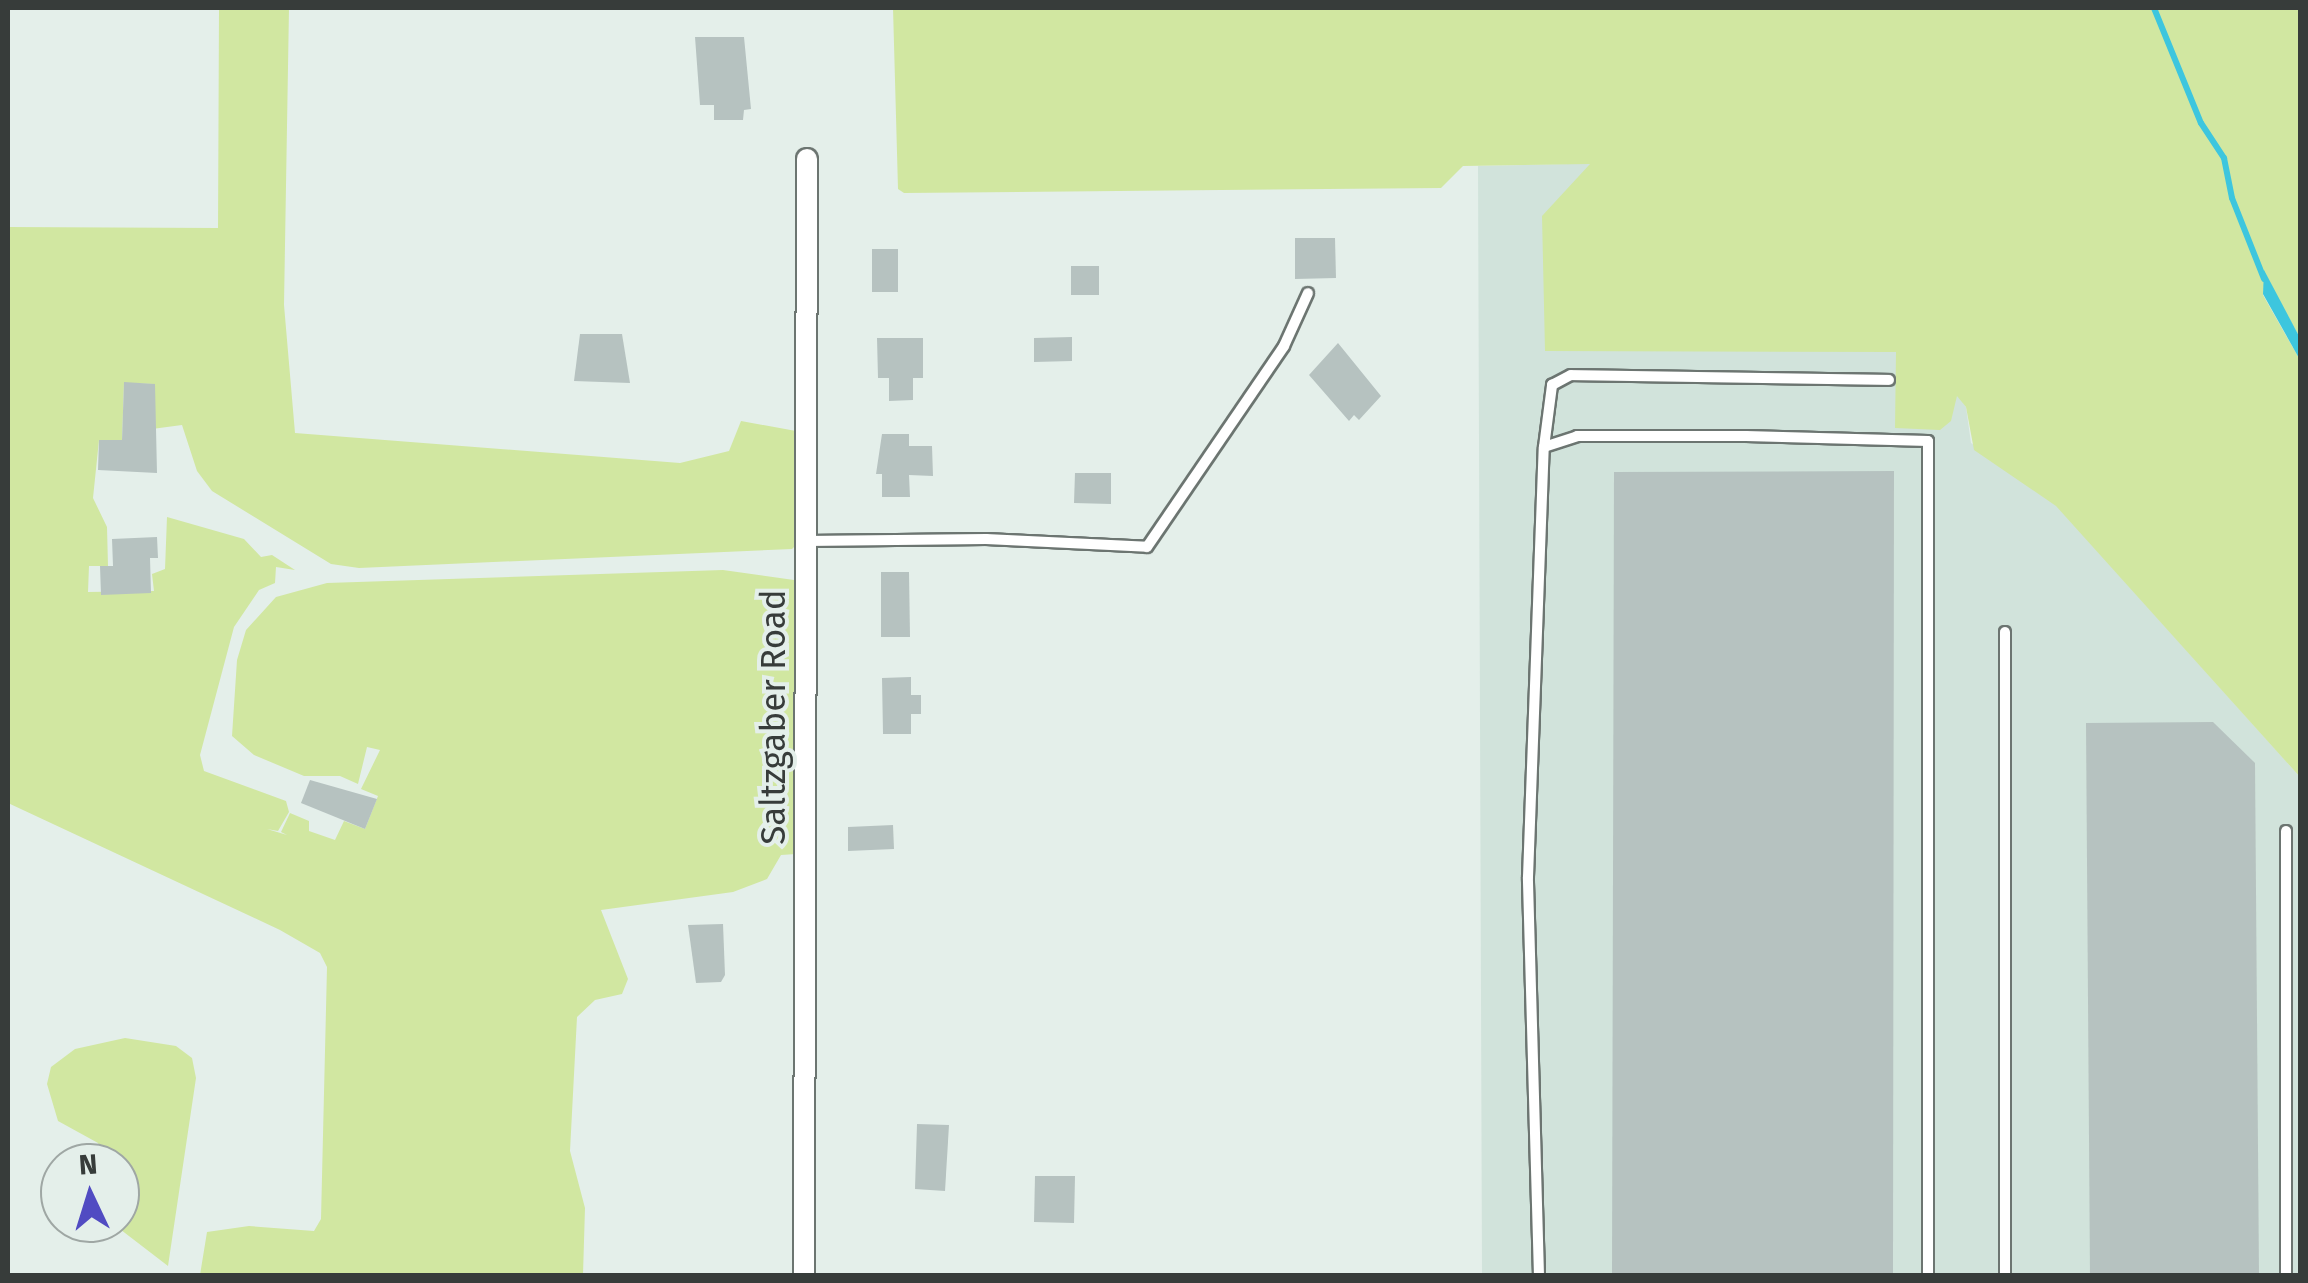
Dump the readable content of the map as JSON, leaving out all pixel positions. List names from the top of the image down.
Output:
{
  "streets": {
    "street": ["Saltzgaber Road"]
  },
  "north": "top"
}
